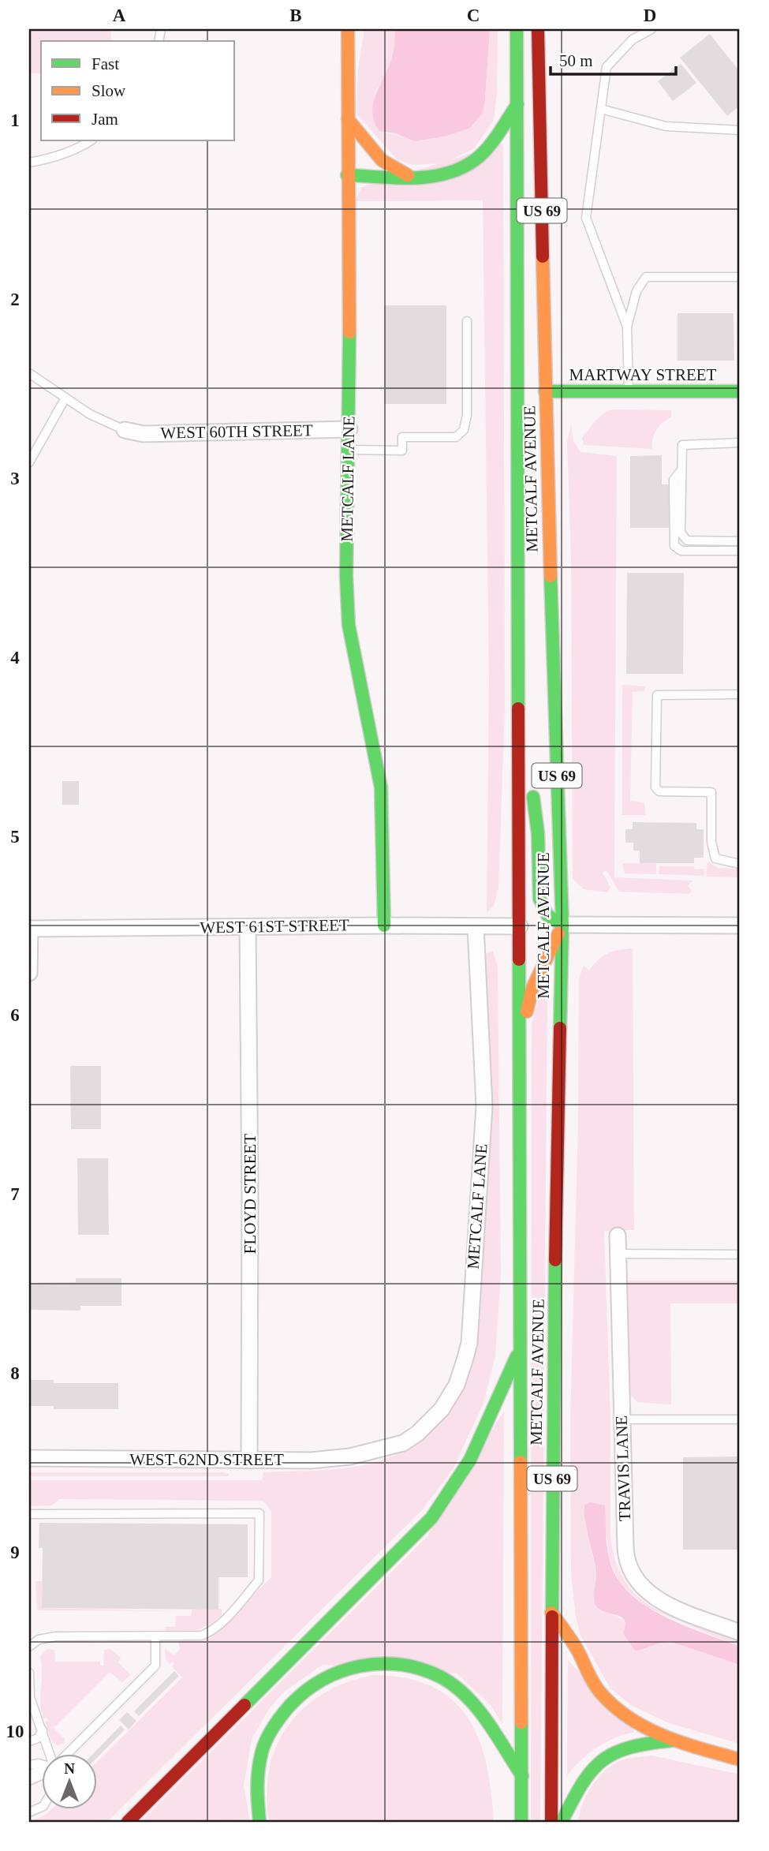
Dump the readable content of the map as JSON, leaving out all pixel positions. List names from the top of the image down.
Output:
{
  "streets": {
    "main road": [
      "US 69",
      "MARTWAY STREET",
      "METCALF LANE",
      "METCALF AVENUE"
    ],
    "street": [
      "WEST 60TH STREET",
      "WEST 61ST STREET",
      "FLOYD STREET",
      "WEST 62ND STREET",
      "TRAVIS LANE"
    ]
  },
  "crossings": [
    ["US 69", "METCALF AVENUE"],
    ["MARTWAY STREET", "METCALF AVENUE"],
    ["WEST 60TH STREET", "METCALF LANE"],
    ["METCALF LANE", "WEST 61ST STREET"],
    ["METCALF LANE", "WEST 62ND STREET"],
    ["METCALF AVENUE", "WEST 61ST STREET"],
    ["WEST 61ST STREET", "FLOYD STREET"],
    ["FLOYD STREET", "WEST 62ND STREET"]
  ],
  "legend": ["Fast", "Slow", "Jam"],
  "scale_bar": "50 m",
  "north": "top",
  "grid": {
    "columns": [
      "A",
      "B",
      "C",
      "D"
    ],
    "rows": [
      "1",
      "2",
      "3",
      "4",
      "5",
      "6",
      "7",
      "8",
      "9",
      "10"
    ]
  }
}
